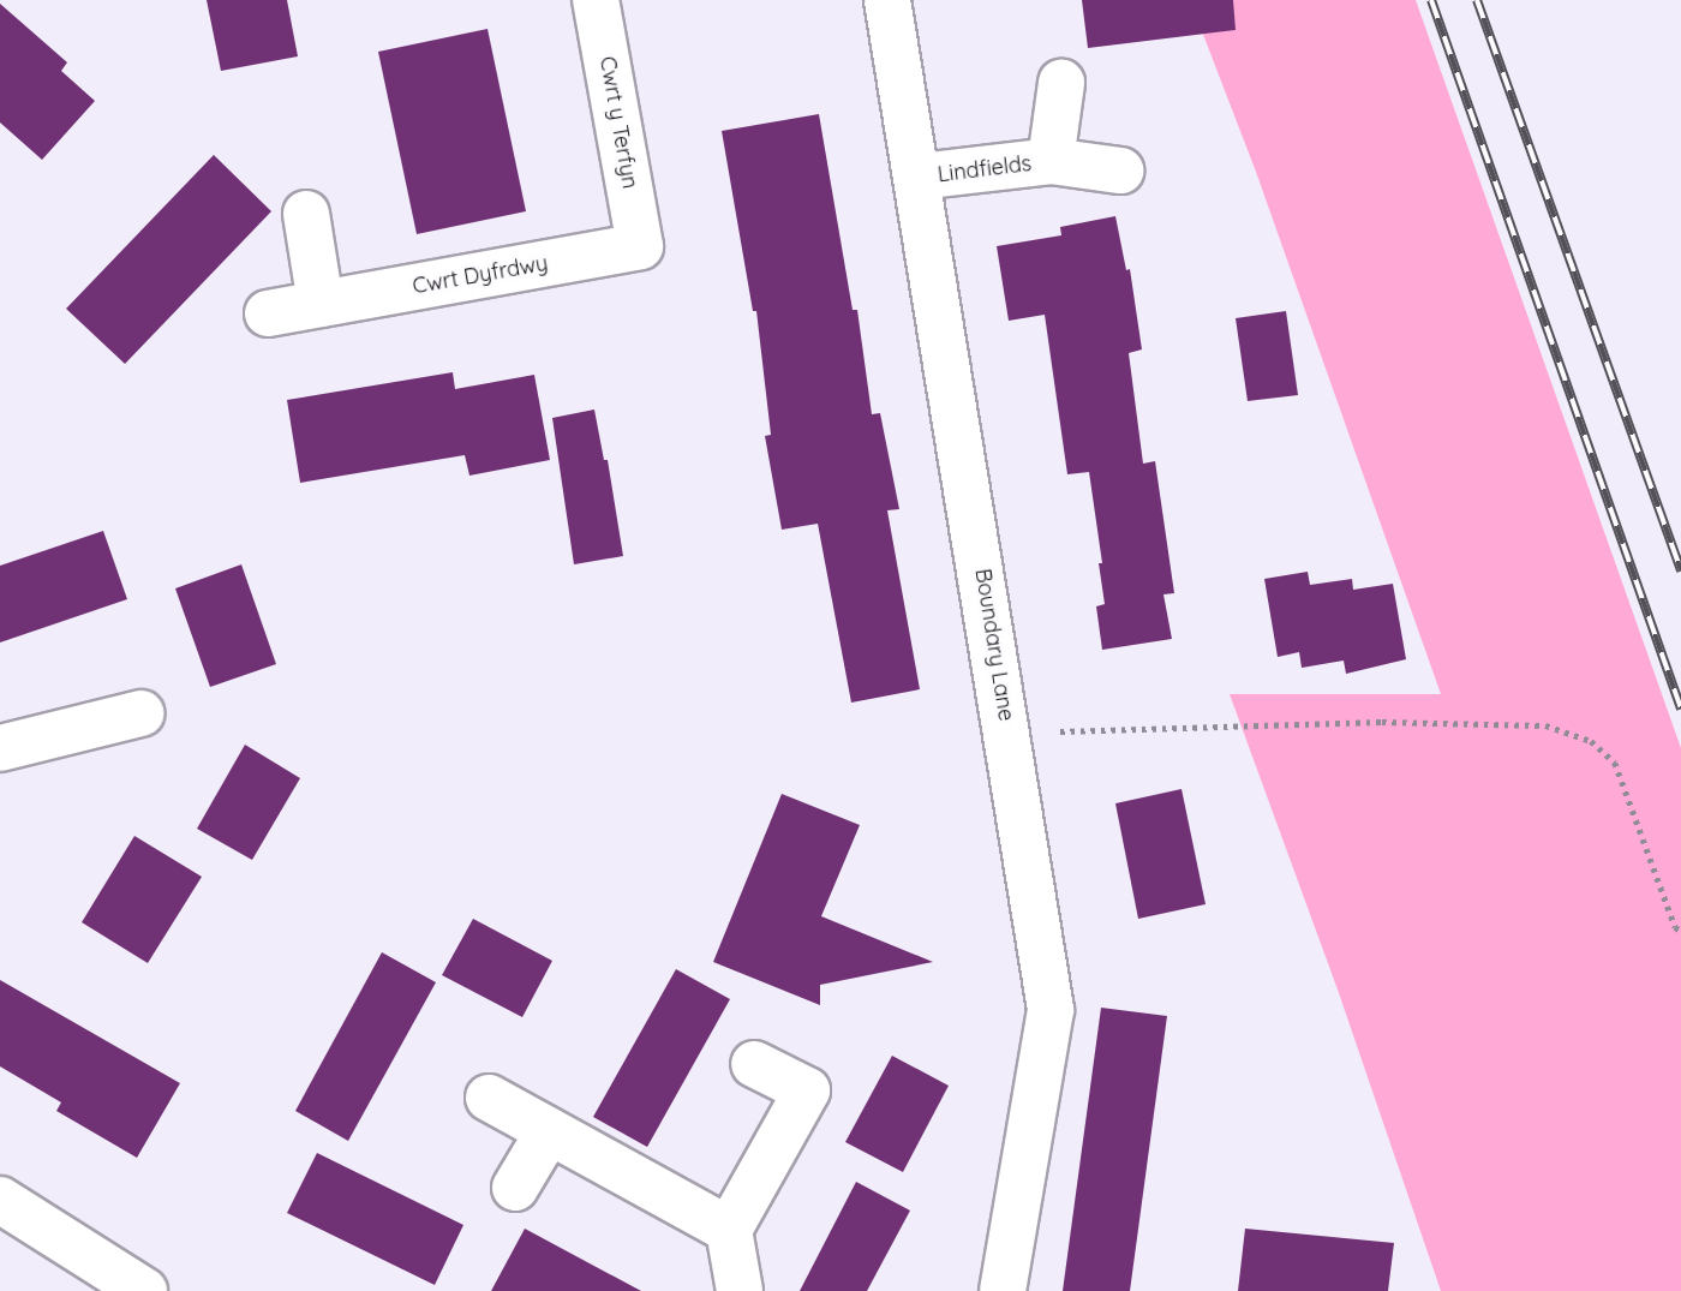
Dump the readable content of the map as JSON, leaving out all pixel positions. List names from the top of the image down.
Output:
{
  "streets": {
    "street": [
      "Cwrt y Terfyn",
      "Lindfields",
      "Cwrt Dyfrdwy",
      "Boundary Lane"
    ]
  },
  "crossings": [
    ["Cwrt y Terfyn", "Cwrt Dyfrdwy"],
    ["Lindfields", "Boundary Lane"]
  ]
}
